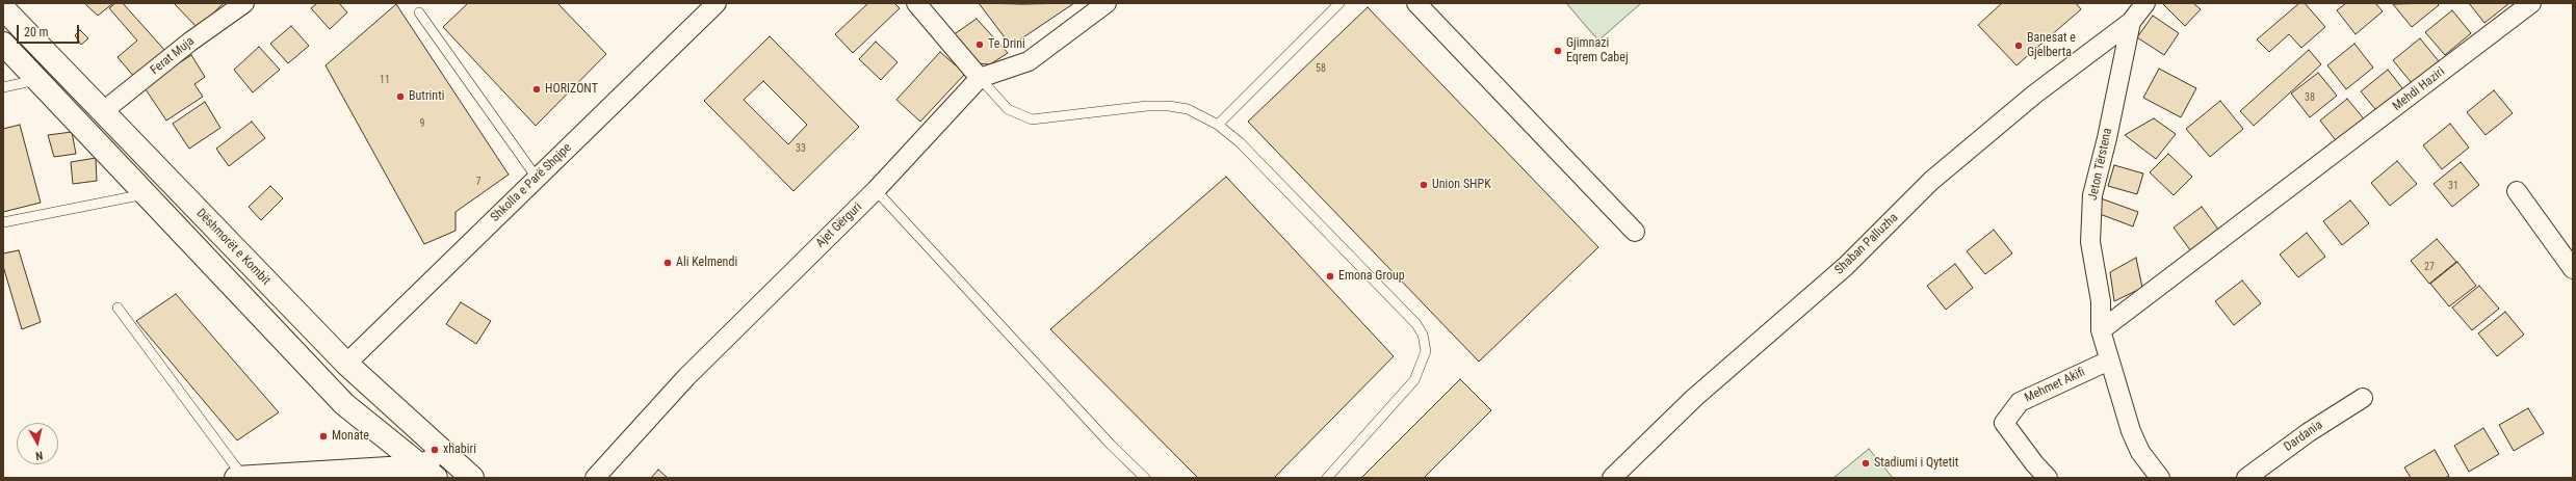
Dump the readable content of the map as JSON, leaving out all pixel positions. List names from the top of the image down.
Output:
{
  "streets": {
    "street": [
      "Ferat Muja",
      "Mehdi Haziri",
      "Jeton Tërstena",
      "Shkolla e Parë Shqipe",
      "Ajet Gërguri",
      "Shaban Palluzha",
      "Dëshmorët e Kombit",
      "Mehmet Akifi",
      "Dardania"
    ]
  },
  "crossings": [
    ["Ferat Muja", "Dëshmorët e Kombit"],
    ["Mehdi Haziri", "Jeton Tërstena"],
    ["Jeton Tërstena", "Shaban Palluzha"],
    ["Jeton Tërstena", "Mehmet Akifi"],
    ["Shkolla e Parë Shqipe", "Dëshmorët e Kombit"]
  ],
  "places": [
    "Te Drini",
    "Banesat e Gjelberta",
    "Gjimnazi Eqrem Cabej",
    "HORIZONT",
    "Butrinti",
    "Union SHPK",
    "Ali Kelmendi",
    "Emona Group",
    "Monate",
    "xhabiri",
    "Stadiumi i Qytetit"
  ],
  "house_numbers": [
    "58",
    "11",
    "38",
    "9",
    "33",
    "7",
    "31",
    "27"
  ],
  "scale_bar": "20 m",
  "north": "bottom"
}
